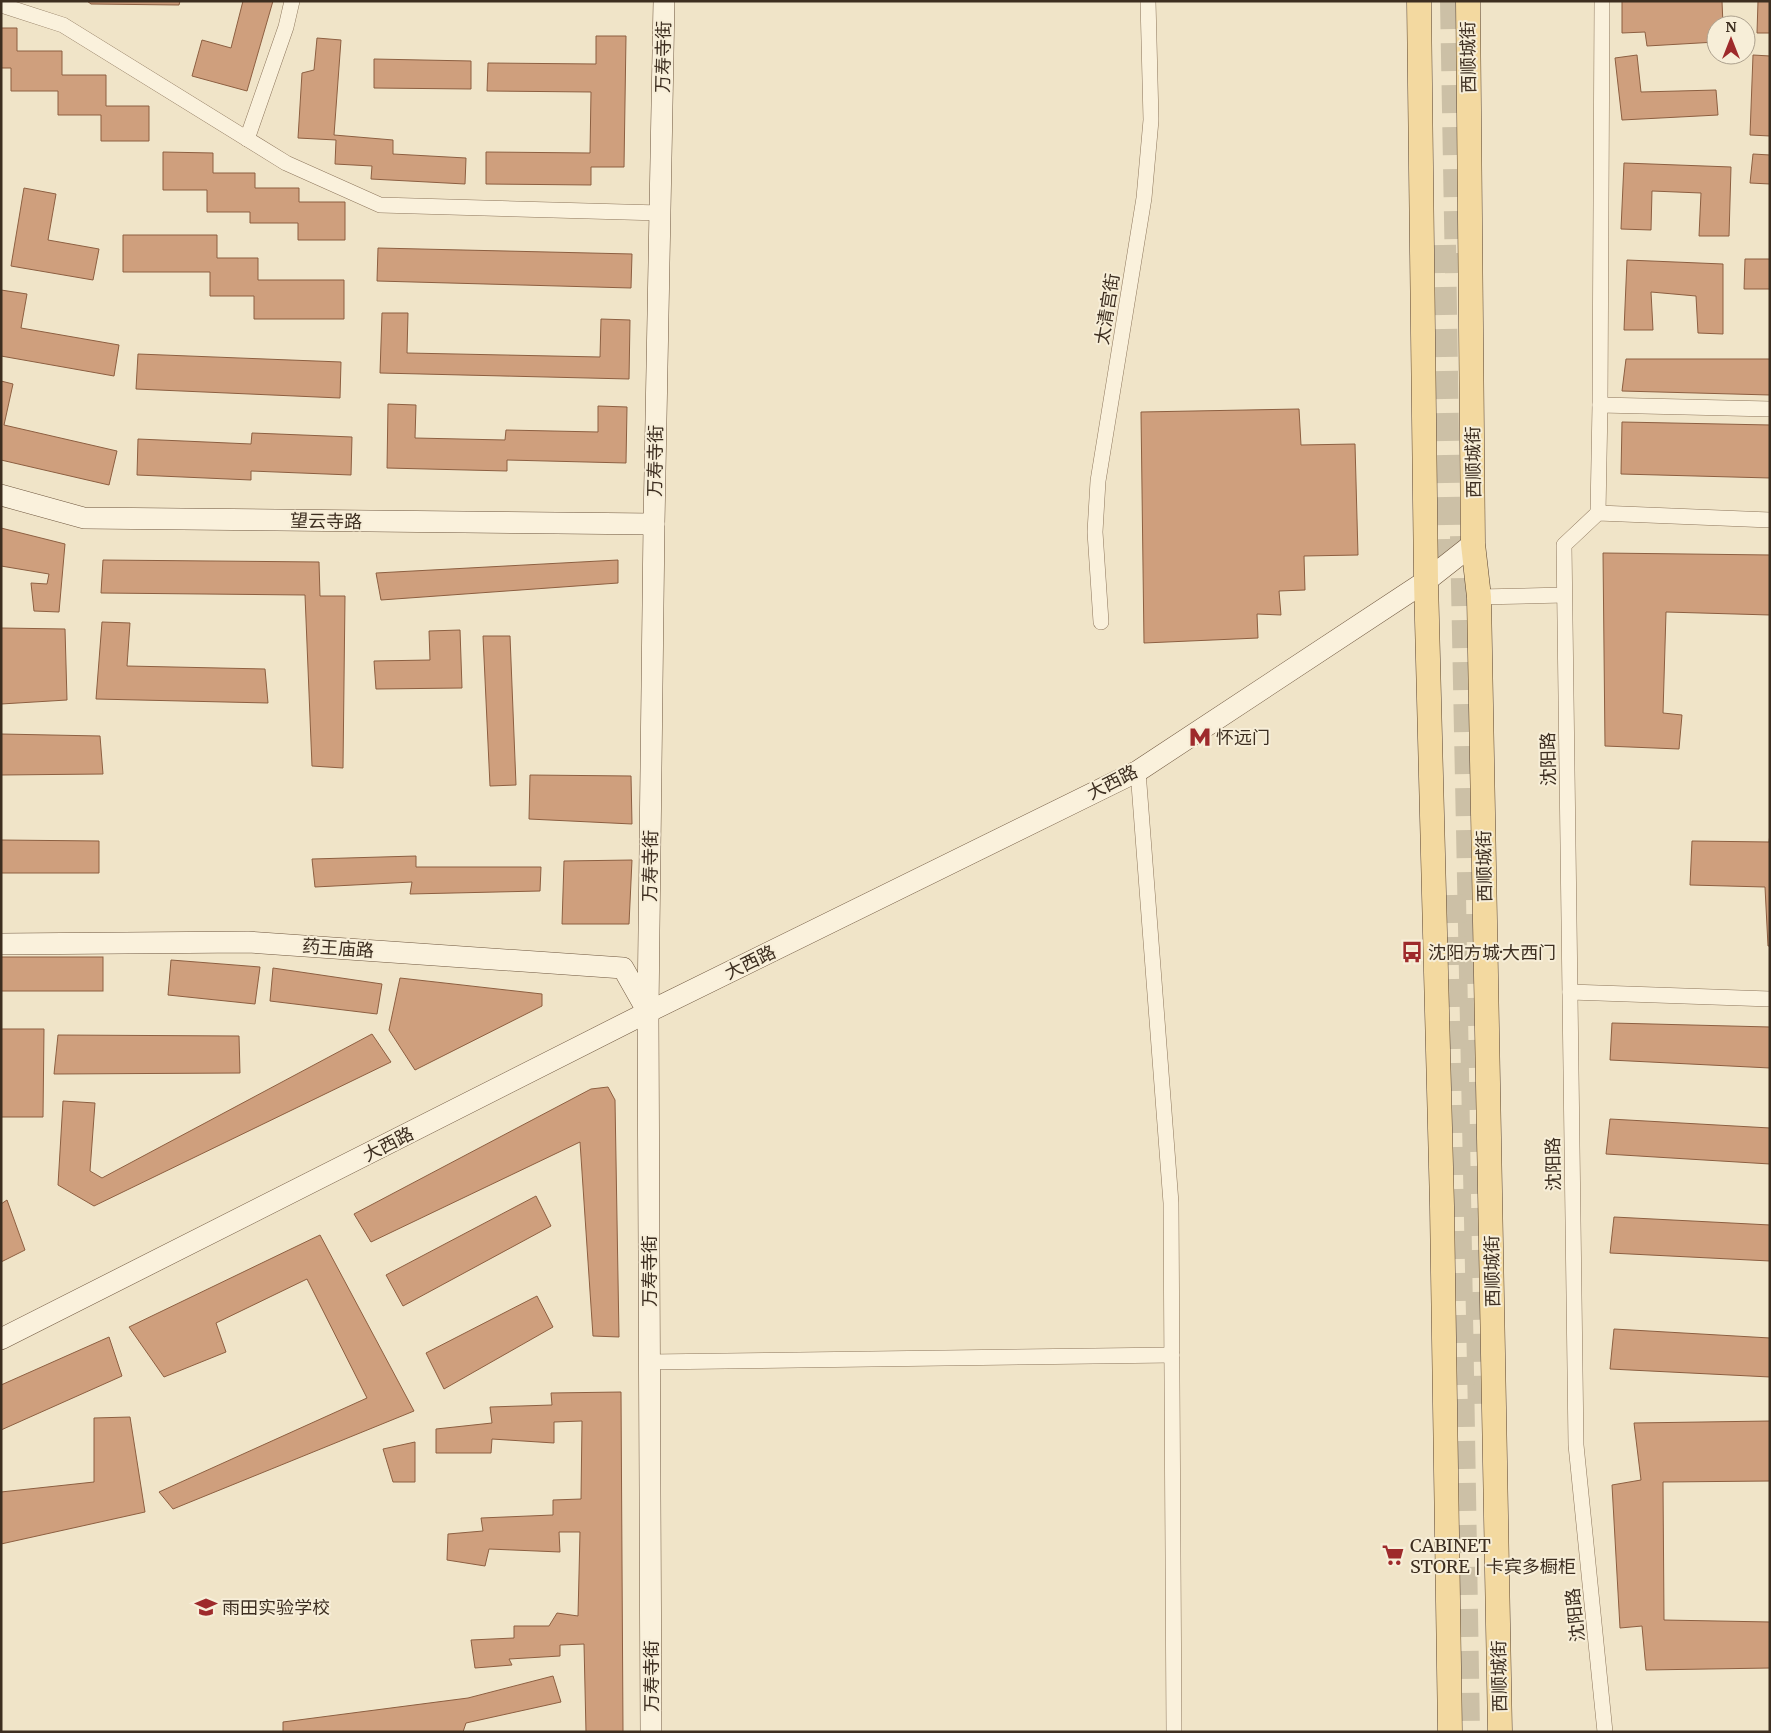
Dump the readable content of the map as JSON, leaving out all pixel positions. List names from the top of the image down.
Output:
{
  "streets": {
    "main road": ["西顺城街"],
    "street": [
      "万寿寺街",
      "太清宫街",
      "望云寺路",
      "沈阳路",
      "大西路",
      "药王庙路"
    ]
  },
  "crossings": [
    ["万寿寺街", "望云寺路"],
    ["万寿寺街", "大西路"],
    ["万寿寺街", "药王庙路"],
    ["西顺城街", "大西路"],
    ["大西路", "药王庙路"]
  ],
  "places": {
    "metro station": ["怀远门"],
    "bus stop": ["沈阳方城·大西门"],
    "supermarket": ["CABINET STORE | 卡宾多橱柜"],
    "school or university": ["雨田实验学校"]
  },
  "north": "top"
}
